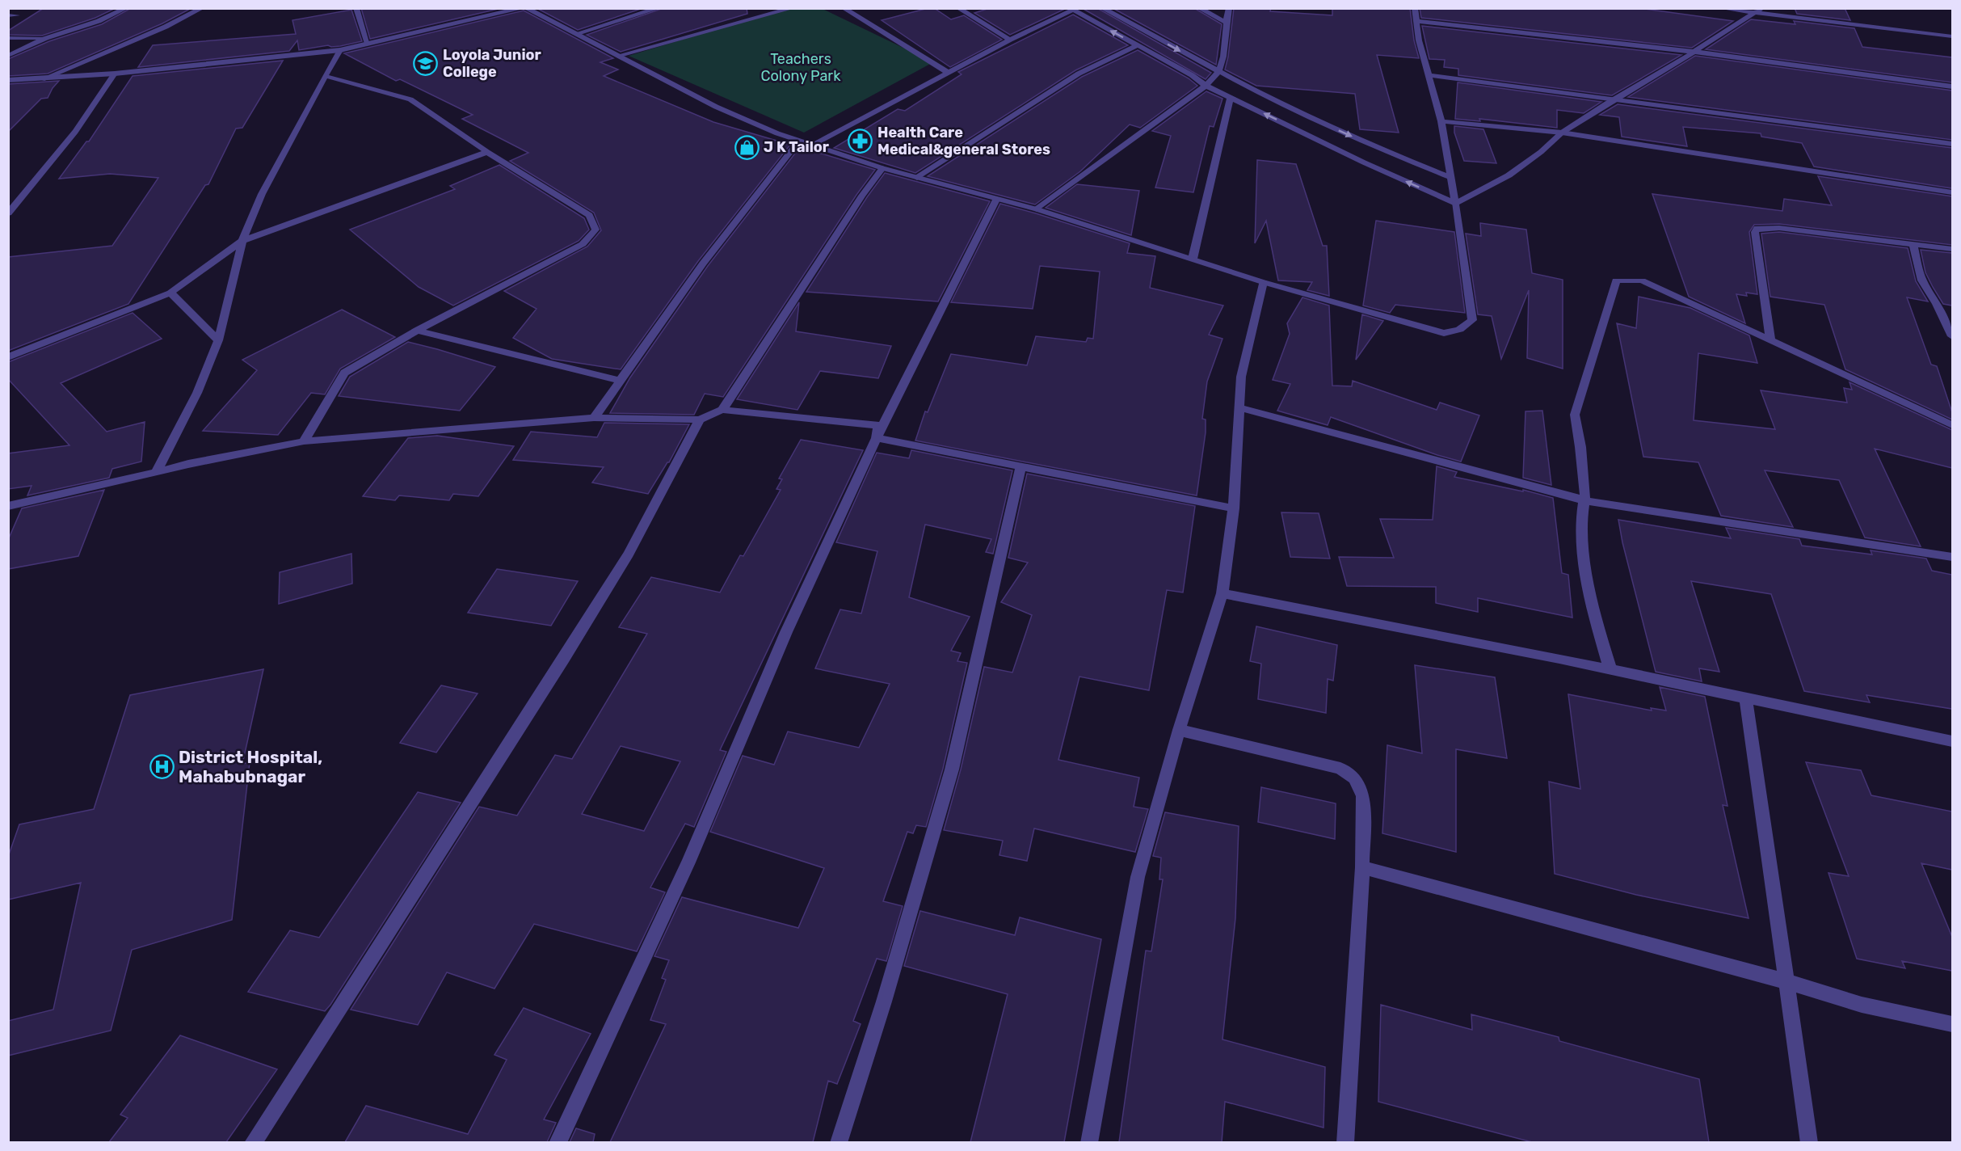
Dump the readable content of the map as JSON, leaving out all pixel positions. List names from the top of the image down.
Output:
{
  "parks": ["Teachers Colony Park"],
  "places": {
    "school or university": ["Loyola Junior College"],
    "pharmacy": ["Health Care Medical&general Stores"],
    "shop": ["J K Tailor"],
    "hospital": ["District Hospital, Mahabubnagar"]
  }
}
